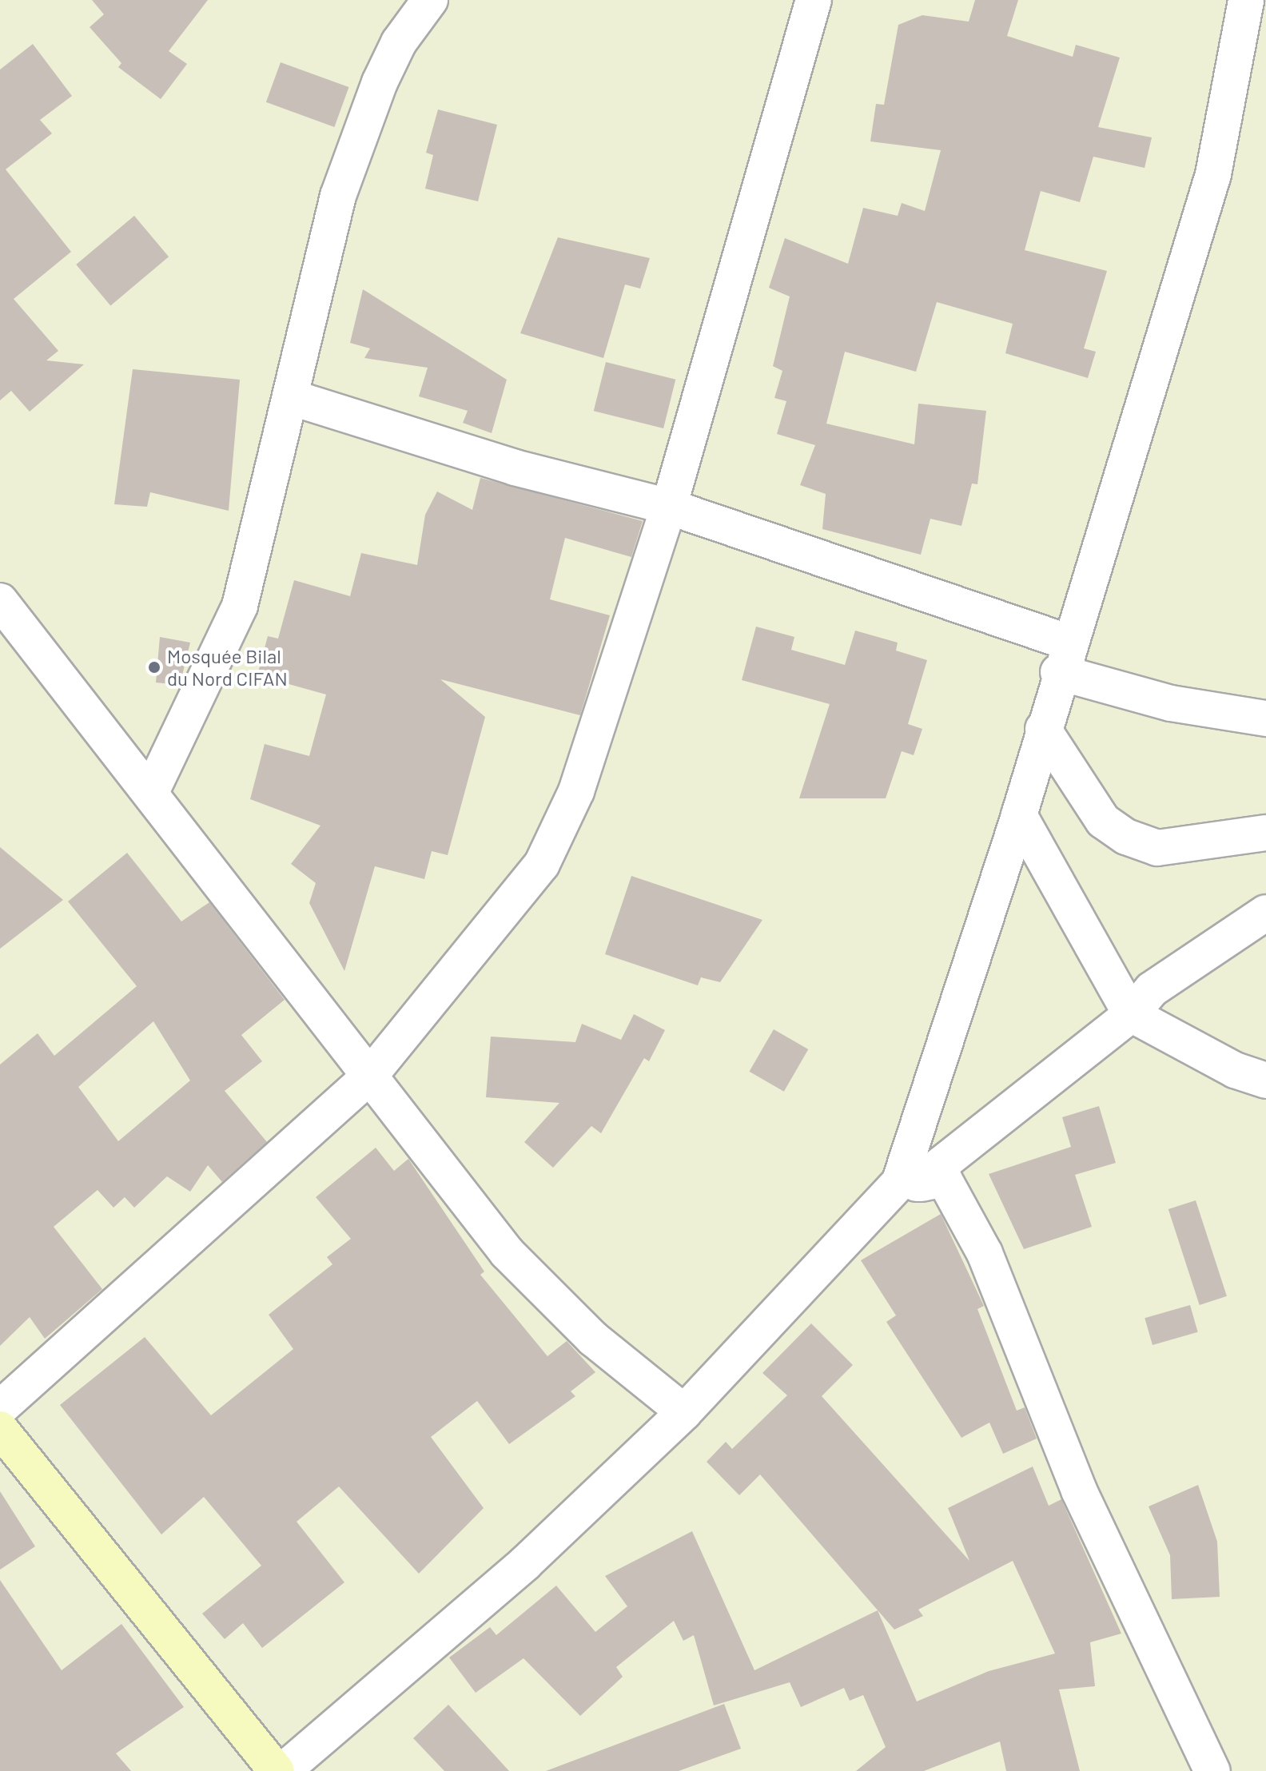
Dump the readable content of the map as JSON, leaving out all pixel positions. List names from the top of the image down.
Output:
{
  "places": ["Mosquée Bilal du Nord CIFAN"]
}
